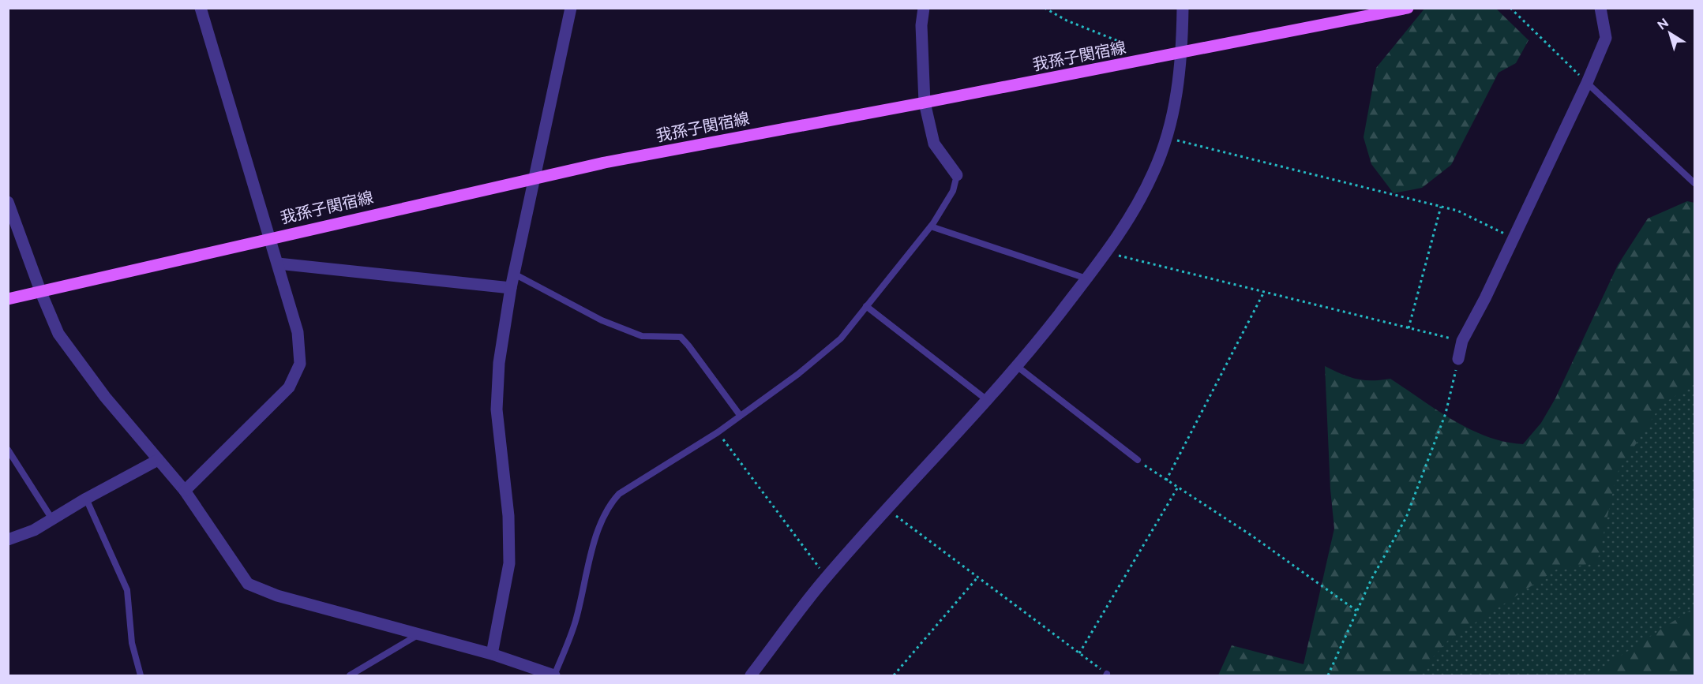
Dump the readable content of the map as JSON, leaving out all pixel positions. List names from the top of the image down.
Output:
{
  "streets": {
    "main road": ["我孫子関宿線"]
  },
  "north": "top left"
}
